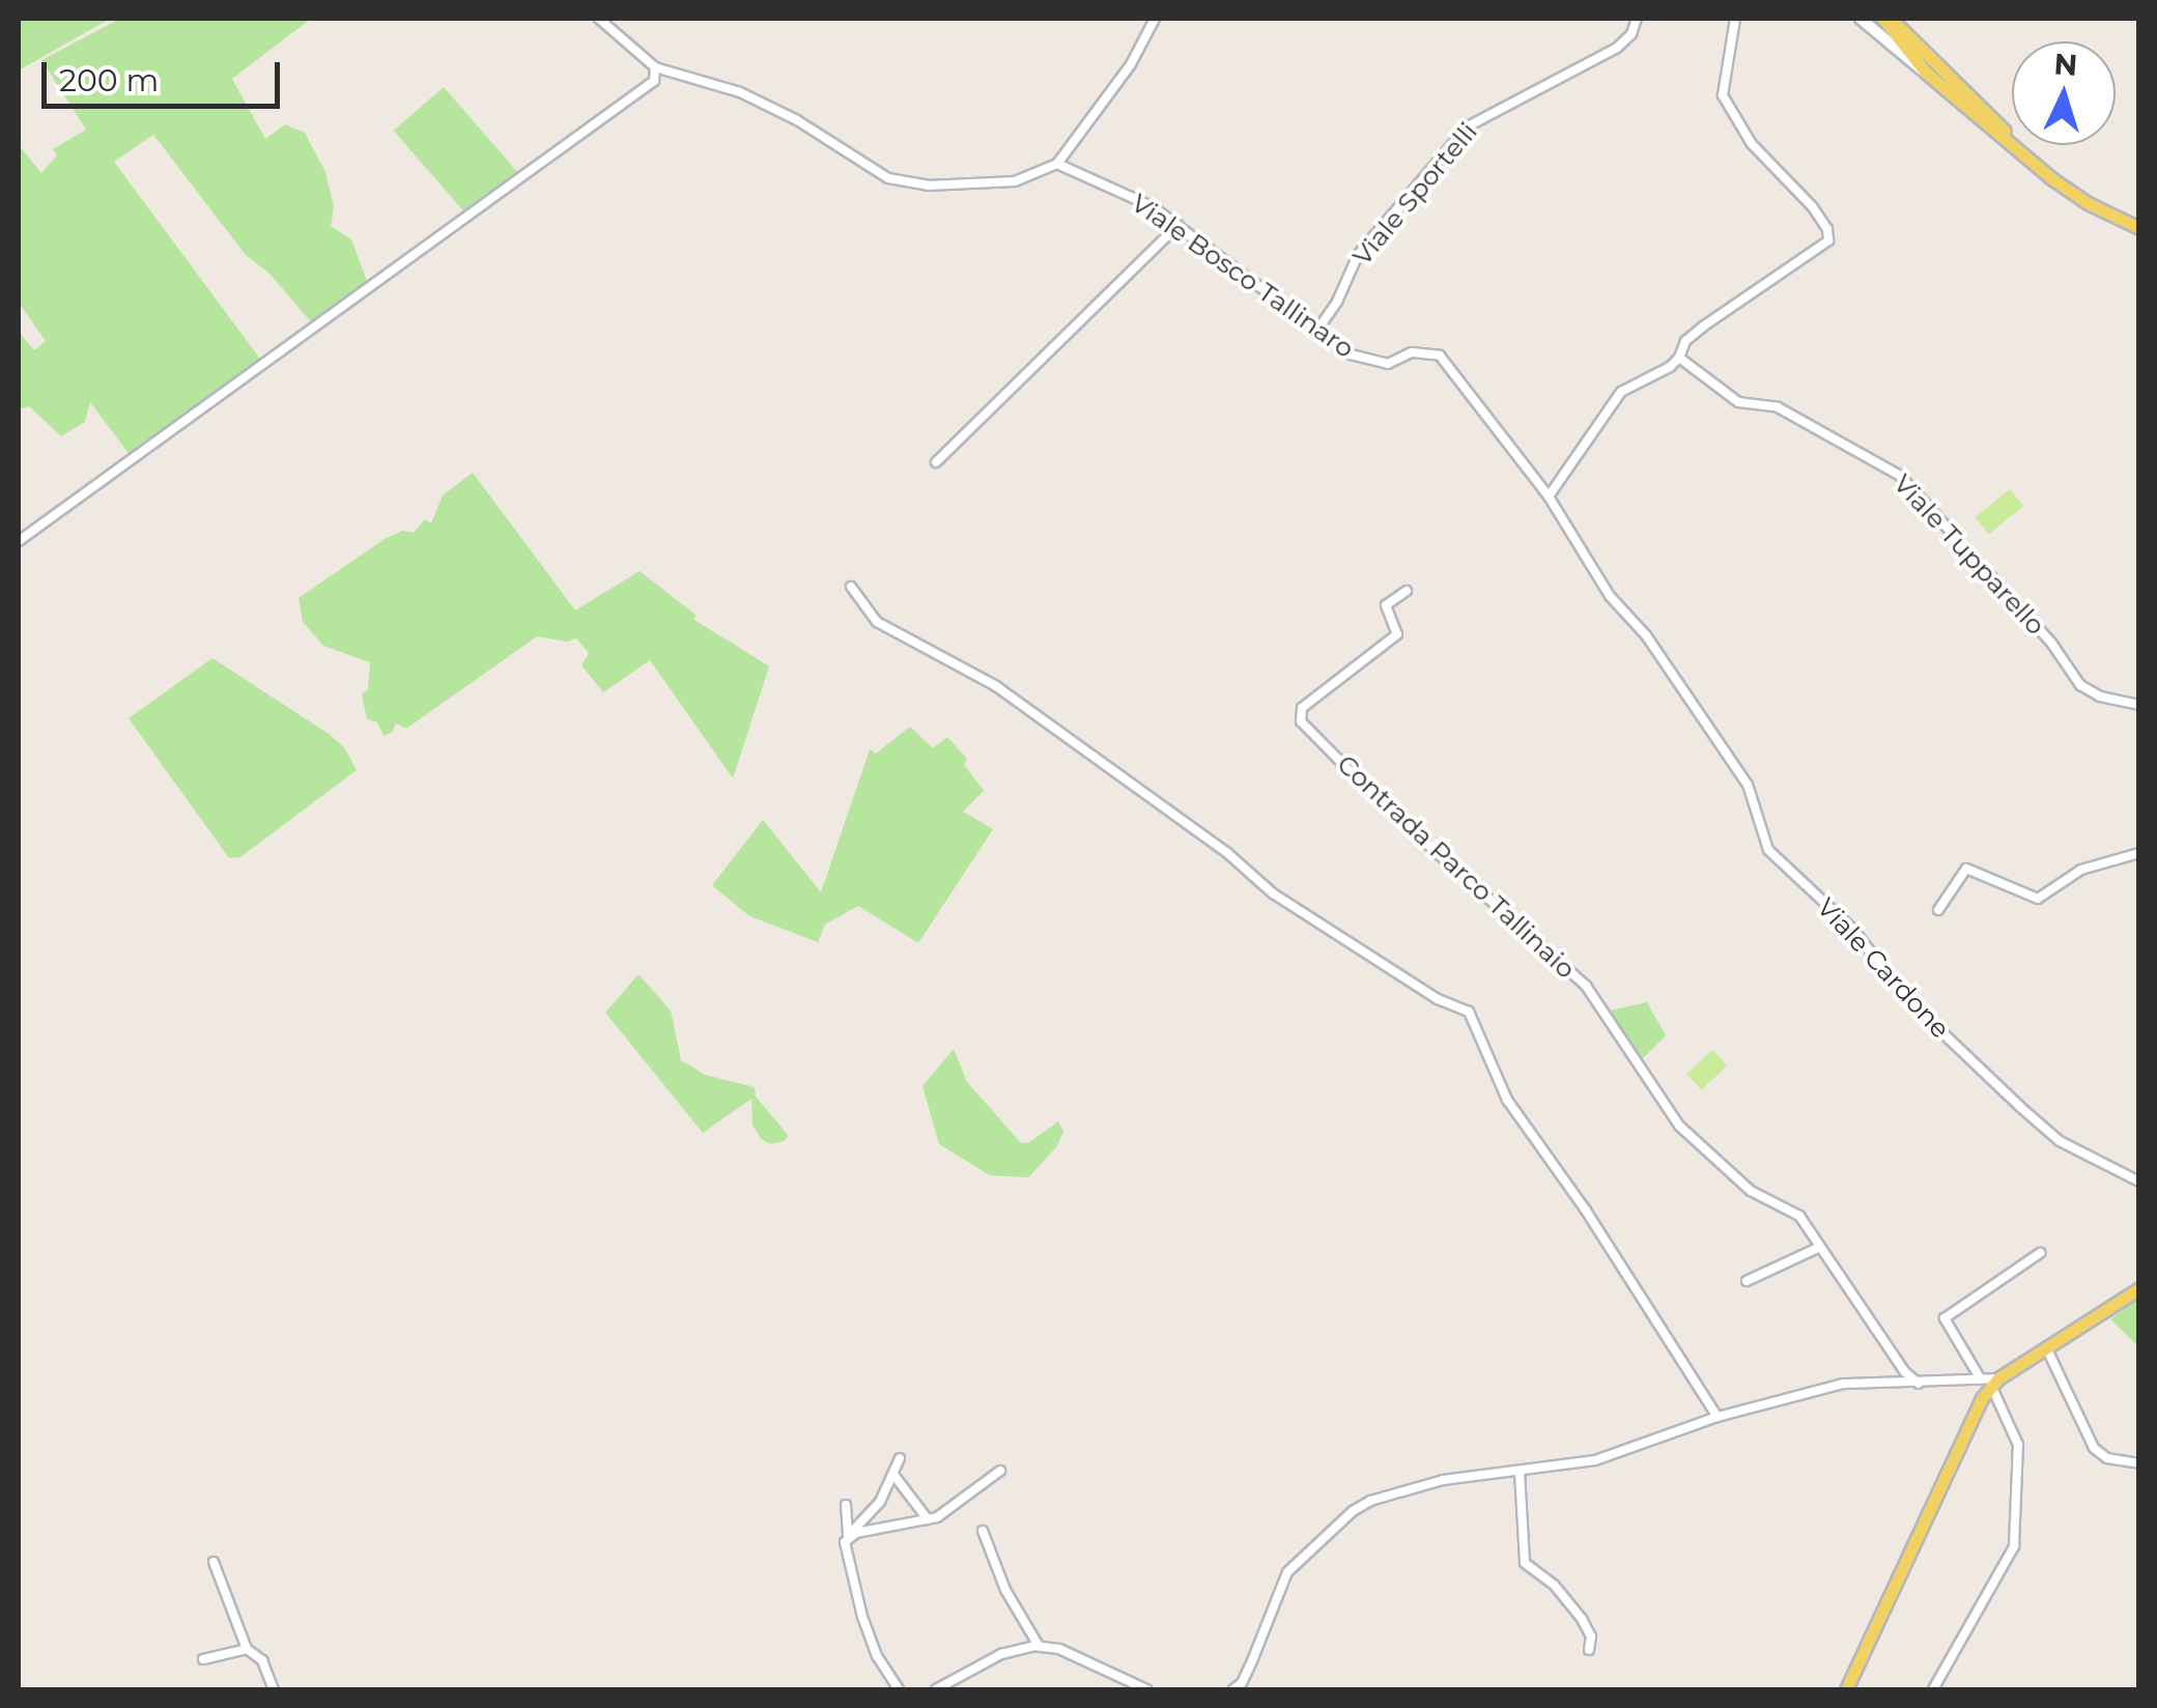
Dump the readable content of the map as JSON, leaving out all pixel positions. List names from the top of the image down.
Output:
{
  "streets": {
    "street": [
      "Viale Sportelli",
      "Viale Bosco Tallinaro",
      "Viale Tupparello",
      "Contrada Parco Tallinaio",
      "Viale Cardone"
    ]
  },
  "crossings": [
    ["Viale Sportelli", "Viale Bosco Tallinaro"],
    ["Viale Bosco Tallinaro", "Viale Cardone"]
  ],
  "scale_bar": "200 m",
  "north": "top"
}
